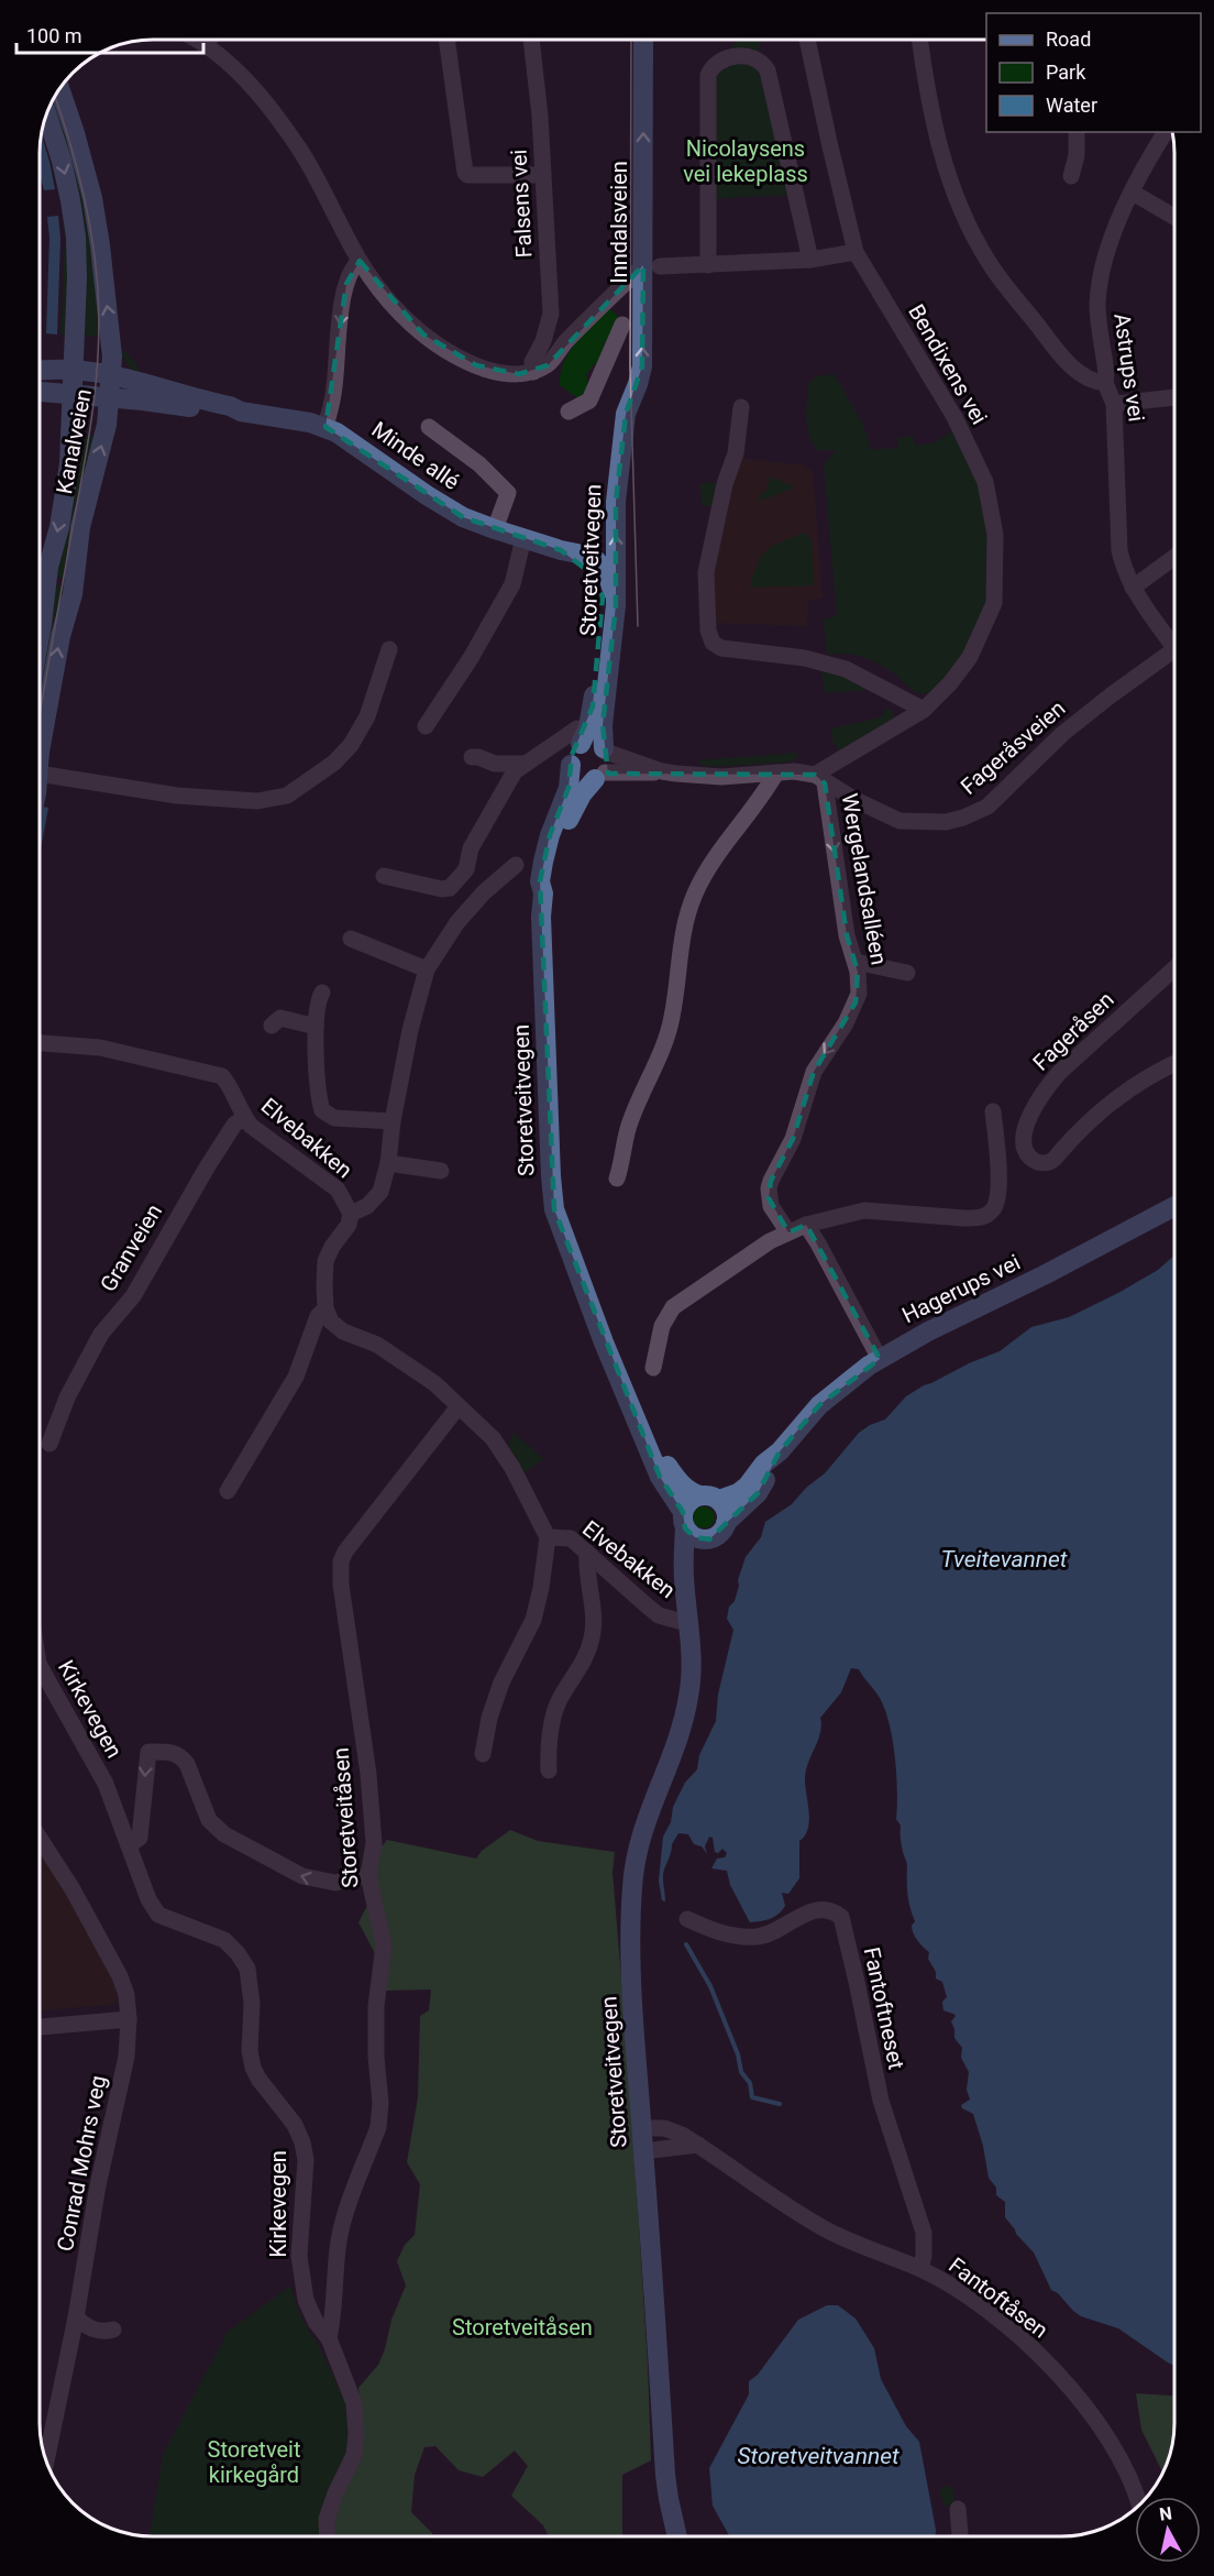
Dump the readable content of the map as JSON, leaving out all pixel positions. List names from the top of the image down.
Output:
{
  "streets": {
    "main road": [
      "Inndalsveien",
      "Kanalveien",
      "Minde allé",
      "Storetveitvegen",
      "Hagerups vei"
    ],
    "street": [
      "Falsens vei",
      "Bendixens vei",
      "Astrups vei",
      "Fageråsveien",
      "Wergelandsalléen",
      "Fageråsen",
      "Elvebakken",
      "Granveien",
      "Kirkevegen",
      "Storetveitåsen",
      "Fantoftneset",
      "Conrad Mohrs veg",
      "Fantoftåsen"
    ]
  },
  "crossings": [
    ["Inndalsveien", "Storetveitvegen"],
    ["Bendixens vei", "Fageråsveien"],
    ["Bendixens vei", "Wergelandsalléen"],
    ["Kanalveien", "Minde allé"],
    ["Minde allé", "Storetveitvegen"],
    ["Storetveitvegen", "Fageråsveien"],
    ["Storetveitvegen", "Hagerups vei"],
    ["Storetveitvegen", "Fantoftåsen"],
    ["Fageråsveien", "Wergelandsalléen"],
    ["Elvebakken", "Granveien"],
    ["Elvebakken", "Storetveitåsen"],
    ["Kirkevegen", "Storetveitåsen"],
    ["Fantoftneset", "Fantoftåsen"]
  ],
  "one_way": ["Inndalsveien"],
  "water": ["Tveitevannet", "Storetveitvannet"],
  "parks": ["Nicolaysens vei lekeplass", "Storetveitåsen", "Storetveit kirkegård"],
  "legend": ["Road", "Park", "Water"],
  "scale_bar": "100 m",
  "north": "top"
}
